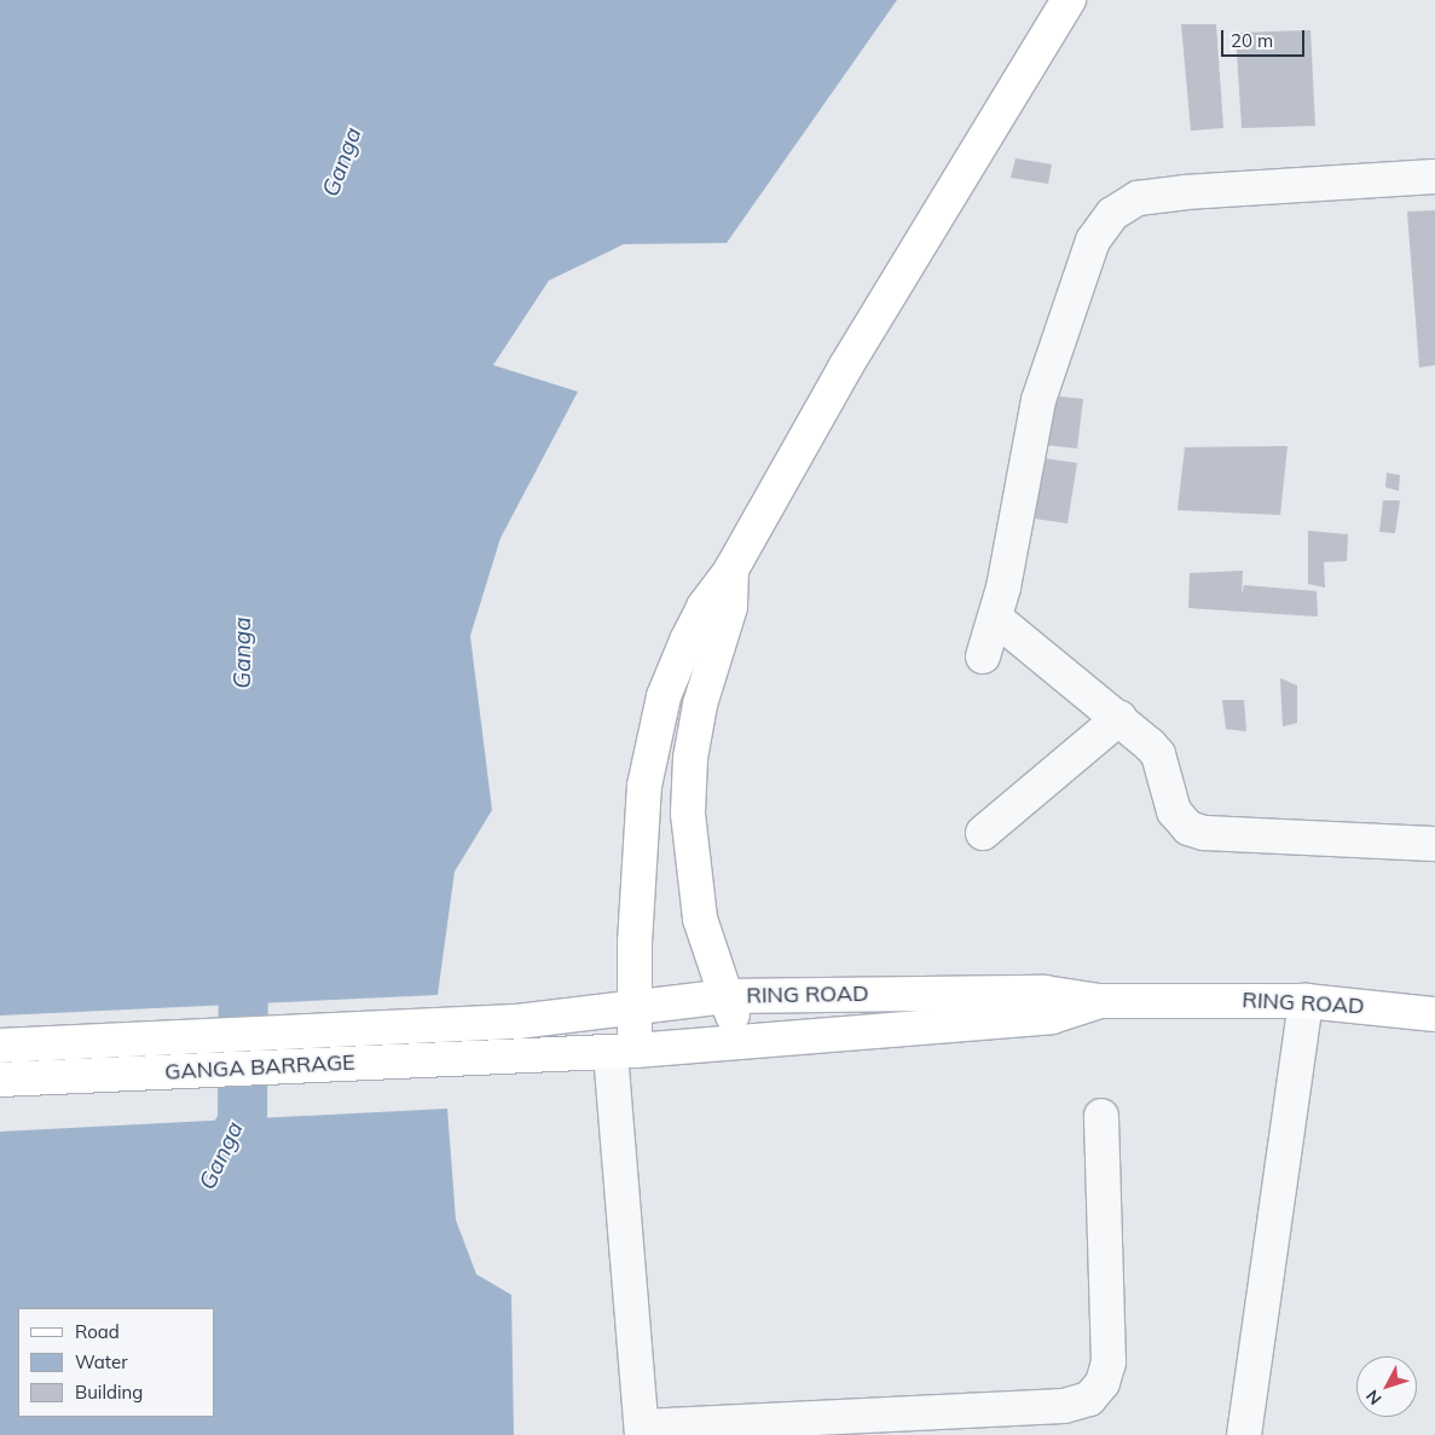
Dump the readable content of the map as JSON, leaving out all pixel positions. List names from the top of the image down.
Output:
{
  "streets": {
    "main road": ["RING ROAD", "GANGA BARRAGE"]
  },
  "crossings": [
    ["RING ROAD", "GANGA BARRAGE"]
  ],
  "water": ["Ganga"],
  "legend": ["Road", "Water", "Building"],
  "scale_bar": "20 m",
  "north": "bottom left"
}
